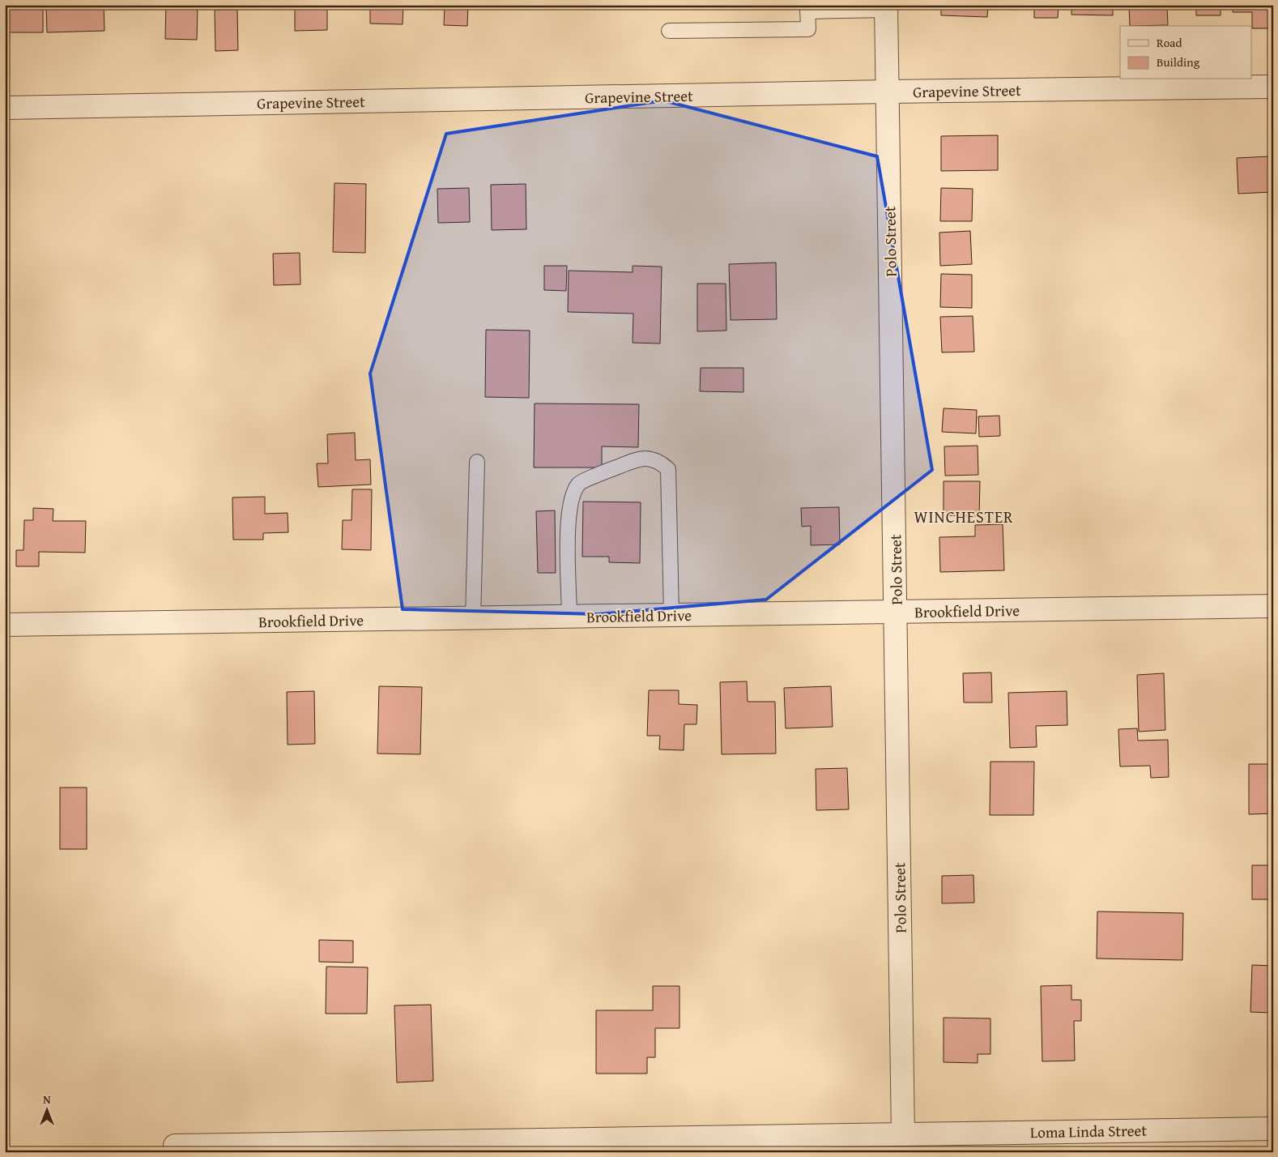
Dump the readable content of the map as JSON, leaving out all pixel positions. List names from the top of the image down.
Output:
{
  "streets": {
    "street": [
      "Grapevine Street",
      "Polo Street",
      "Brookfield Drive",
      "Loma Linda Street"
    ]
  },
  "crossings": [
    ["Grapevine Street", "Polo Street"],
    ["Polo Street", "Brookfield Drive"],
    ["Polo Street", "Loma Linda Street"]
  ],
  "districts": ["WINCHESTER"],
  "legend": ["Road", "Building"],
  "north": "top"
}
